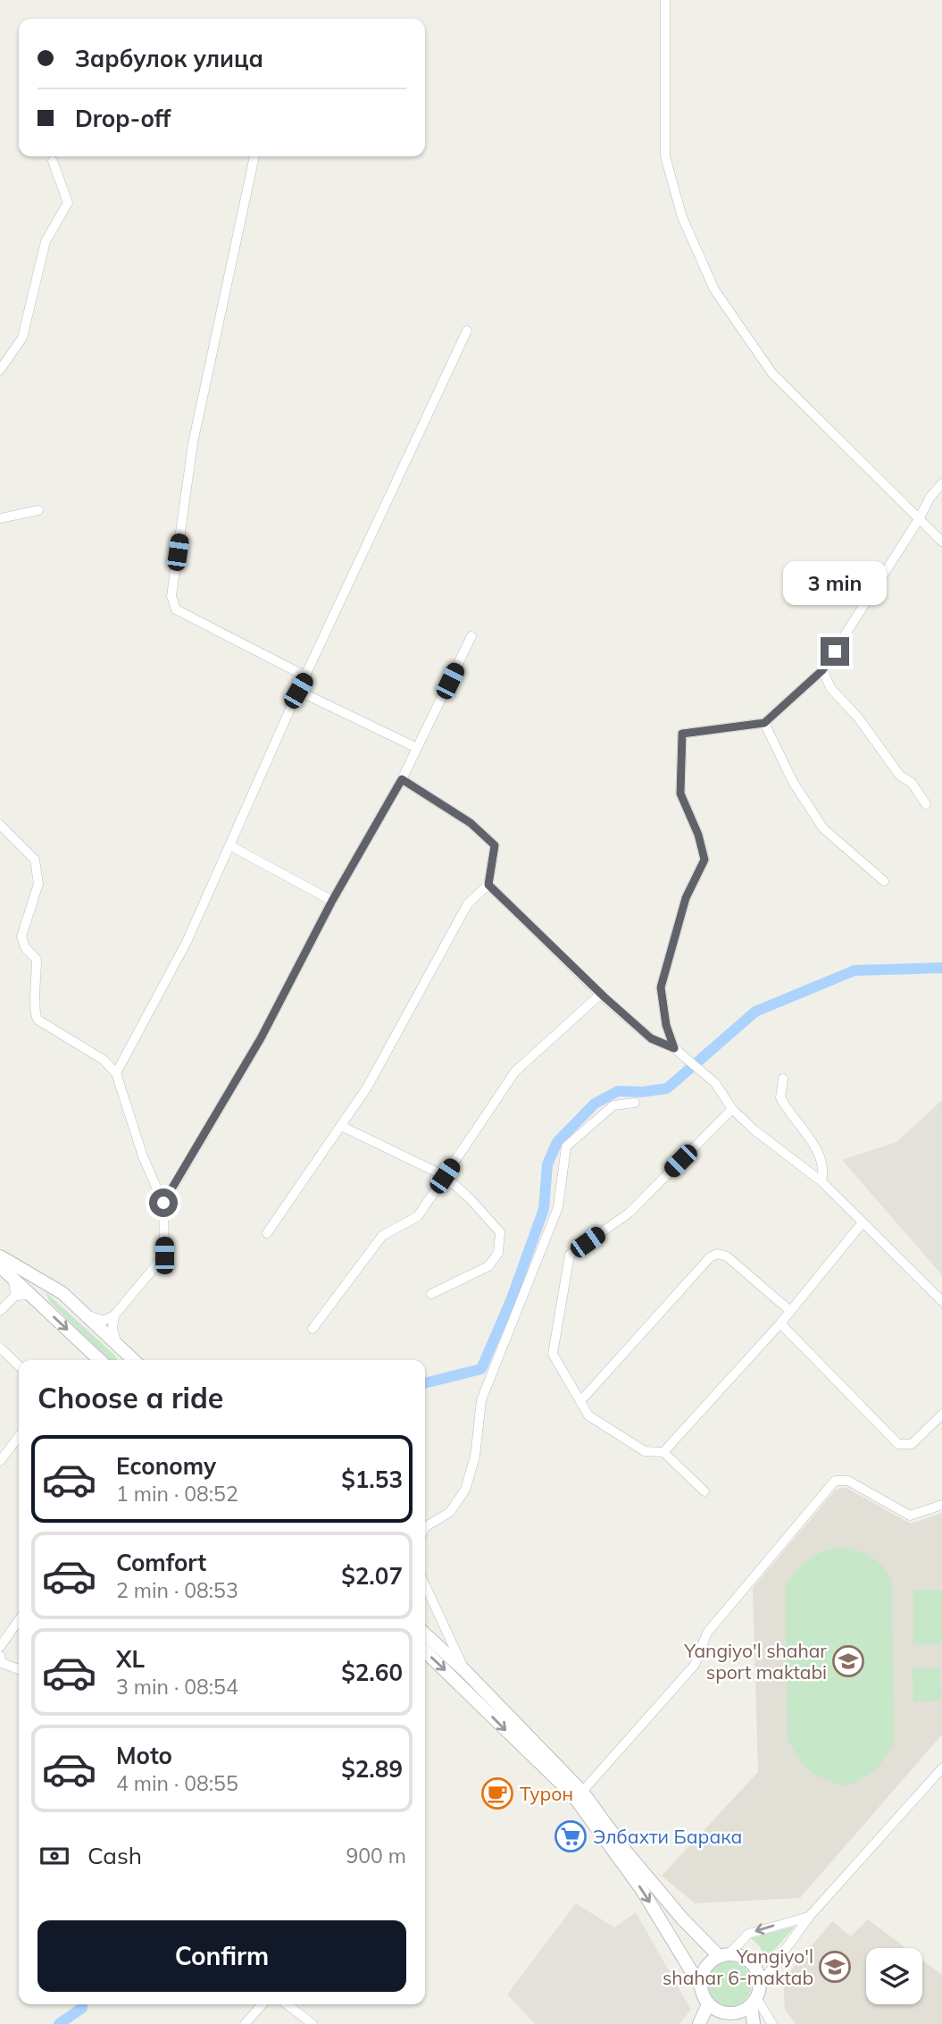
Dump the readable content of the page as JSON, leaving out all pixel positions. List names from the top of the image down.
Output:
{
  "places": {
    "school or university": ["Yangiyo'l shahar sport maktabi", "Yangiyo'l shahar 6-maktab"],
    "cafe": ["Турон"],
    "supermarket": ["Элбахти Барака"]
  },
  "page": {
    "banner": ["Зарбулок улица", "Drop-off"],
    "bubble": "3 min",
    "heading": "Choose a ride",
    "list": [
      {
        "name": "Economy",
        "note": "1 min · 08:52",
        "value": "$1.53"
      },
      {
        "name": "Comfort",
        "note": "2 min · 08:53",
        "value": "$2.07"
      },
      {
        "name": "XL",
        "note": "3 min · 08:54",
        "value": "$2.60"
      },
      {
        "name": "Moto",
        "note": "4 min · 08:55",
        "value": "$2.89"
      }
    ],
    "pay": ["Cash", "900 m"],
    "buttons": "Confirm"
  }
}
